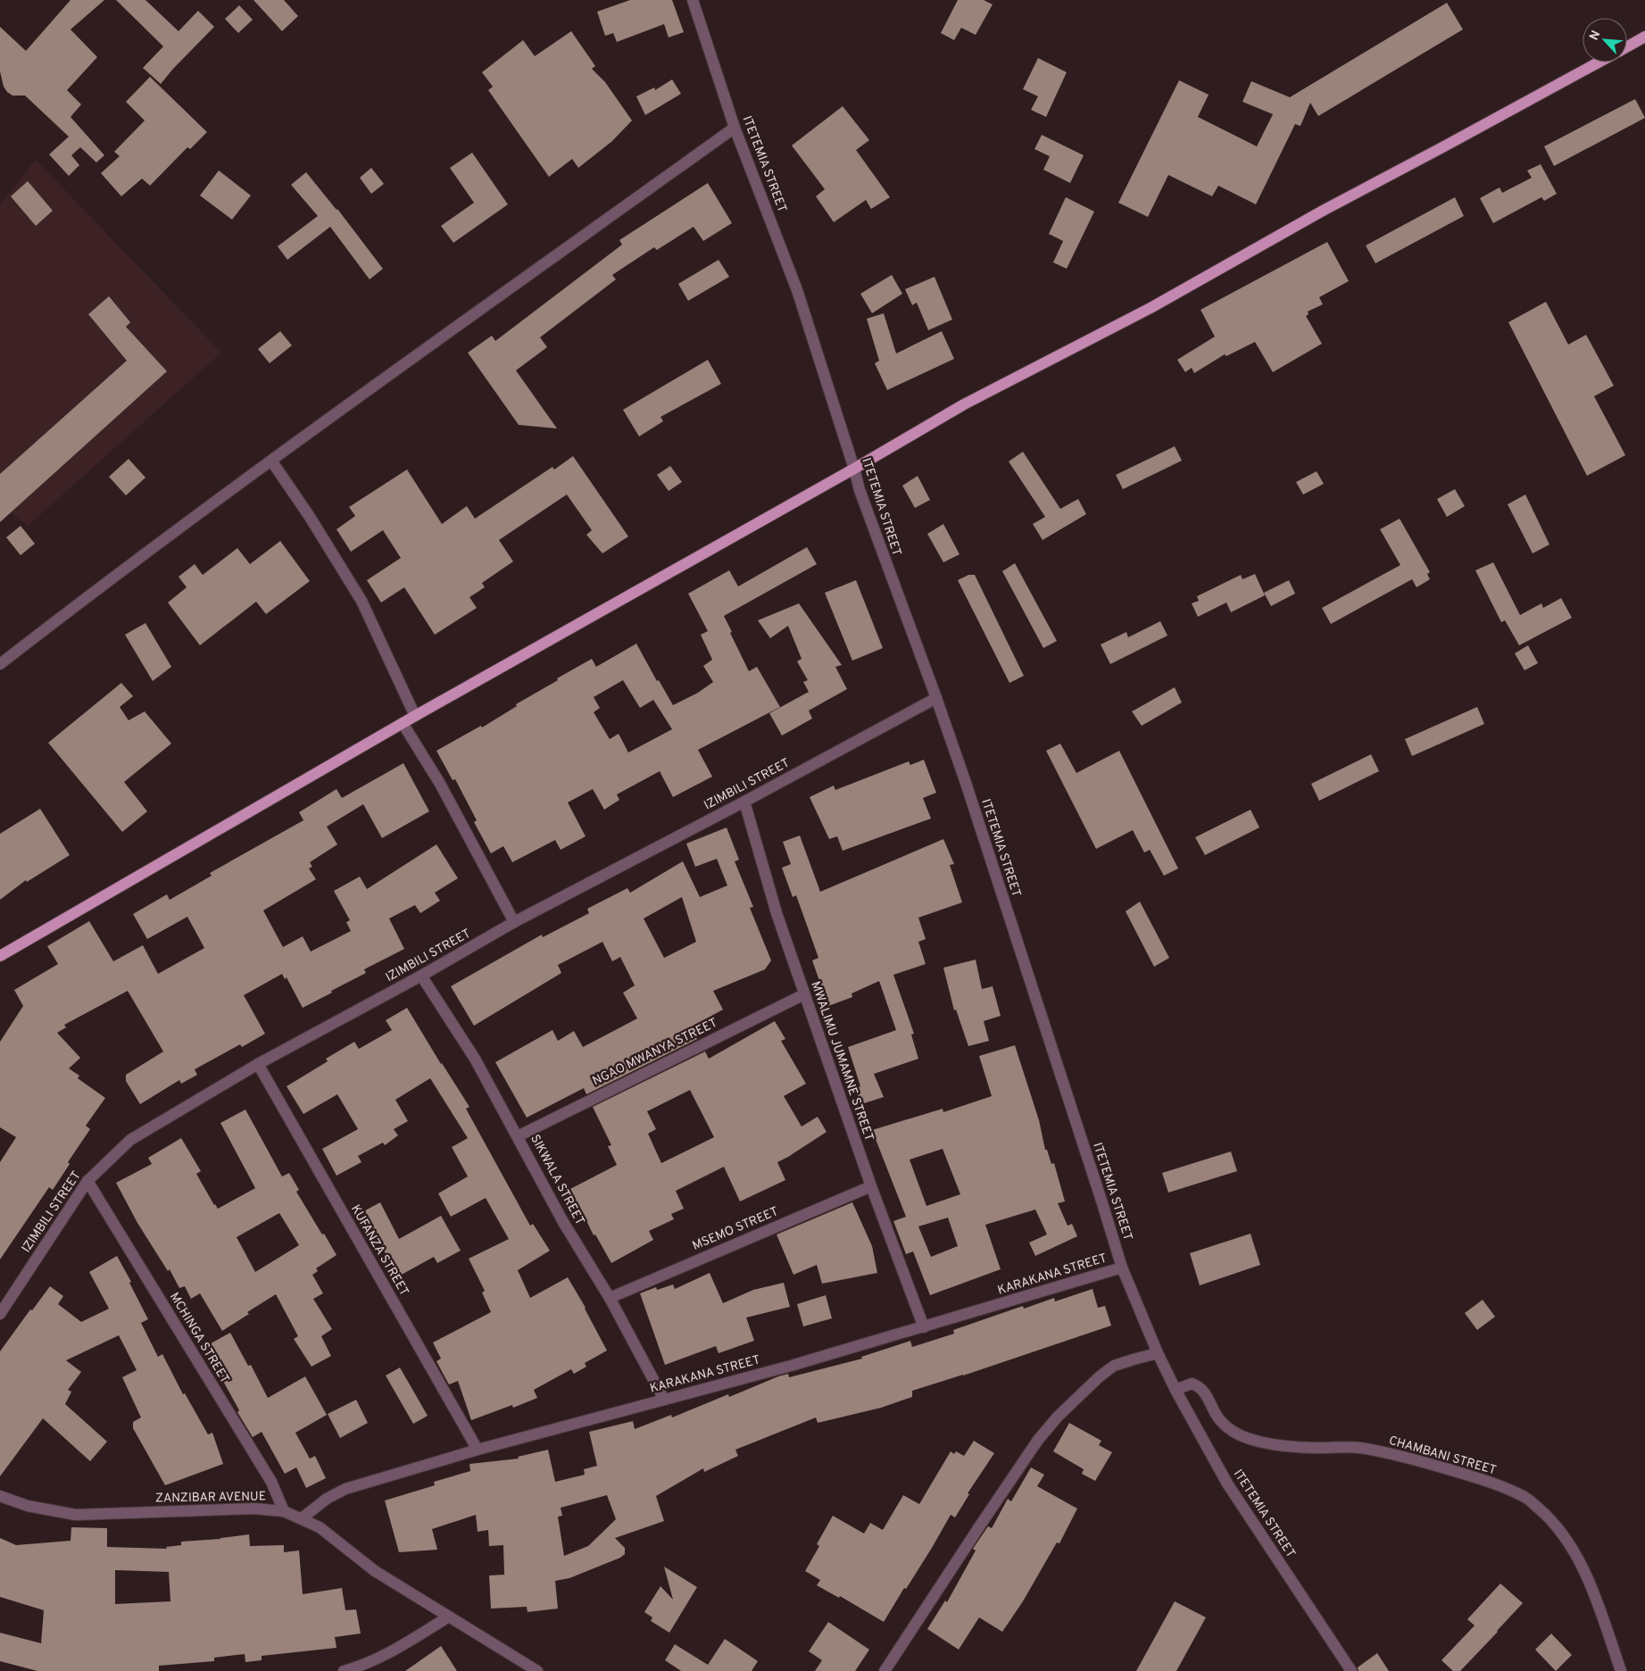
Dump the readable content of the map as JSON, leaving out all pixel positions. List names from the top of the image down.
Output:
{
  "streets": {
    "street": [
      "ITETEMIA STREET",
      "IZIMBILI STREET",
      "NGAO MWANYA STREET",
      "MWALIMU JUMAMNE STREET",
      "SIKWALA STREET",
      "MSEMO STREET",
      "KUFANZA STREET",
      "KARAKANA STREET",
      "MCHINGA STREET",
      "CHAMBANI STREET",
      "ZANZIBAR AVENUE"
    ]
  },
  "crossings": [
    ["ITETEMIA STREET", "IZIMBILI STREET"],
    ["ITETEMIA STREET", "KARAKANA STREET"],
    ["ITETEMIA STREET", "CHAMBANI STREET"],
    ["IZIMBILI STREET", "MWALIMU JUMAMNE STREET"],
    ["IZIMBILI STREET", "SIKWALA STREET"],
    ["IZIMBILI STREET", "KUFANZA STREET"],
    ["IZIMBILI STREET", "MCHINGA STREET"],
    ["NGAO MWANYA STREET", "MWALIMU JUMAMNE STREET"],
    ["NGAO MWANYA STREET", "SIKWALA STREET"],
    ["MWALIMU JUMAMNE STREET", "MSEMO STREET"],
    ["MWALIMU JUMAMNE STREET", "KARAKANA STREET"],
    ["SIKWALA STREET", "MSEMO STREET"],
    ["SIKWALA STREET", "KARAKANA STREET"],
    ["KUFANZA STREET", "KARAKANA STREET"],
    ["KARAKANA STREET", "ZANZIBAR AVENUE"],
    ["MCHINGA STREET", "ZANZIBAR AVENUE"]
  ],
  "north": "top left"
}
